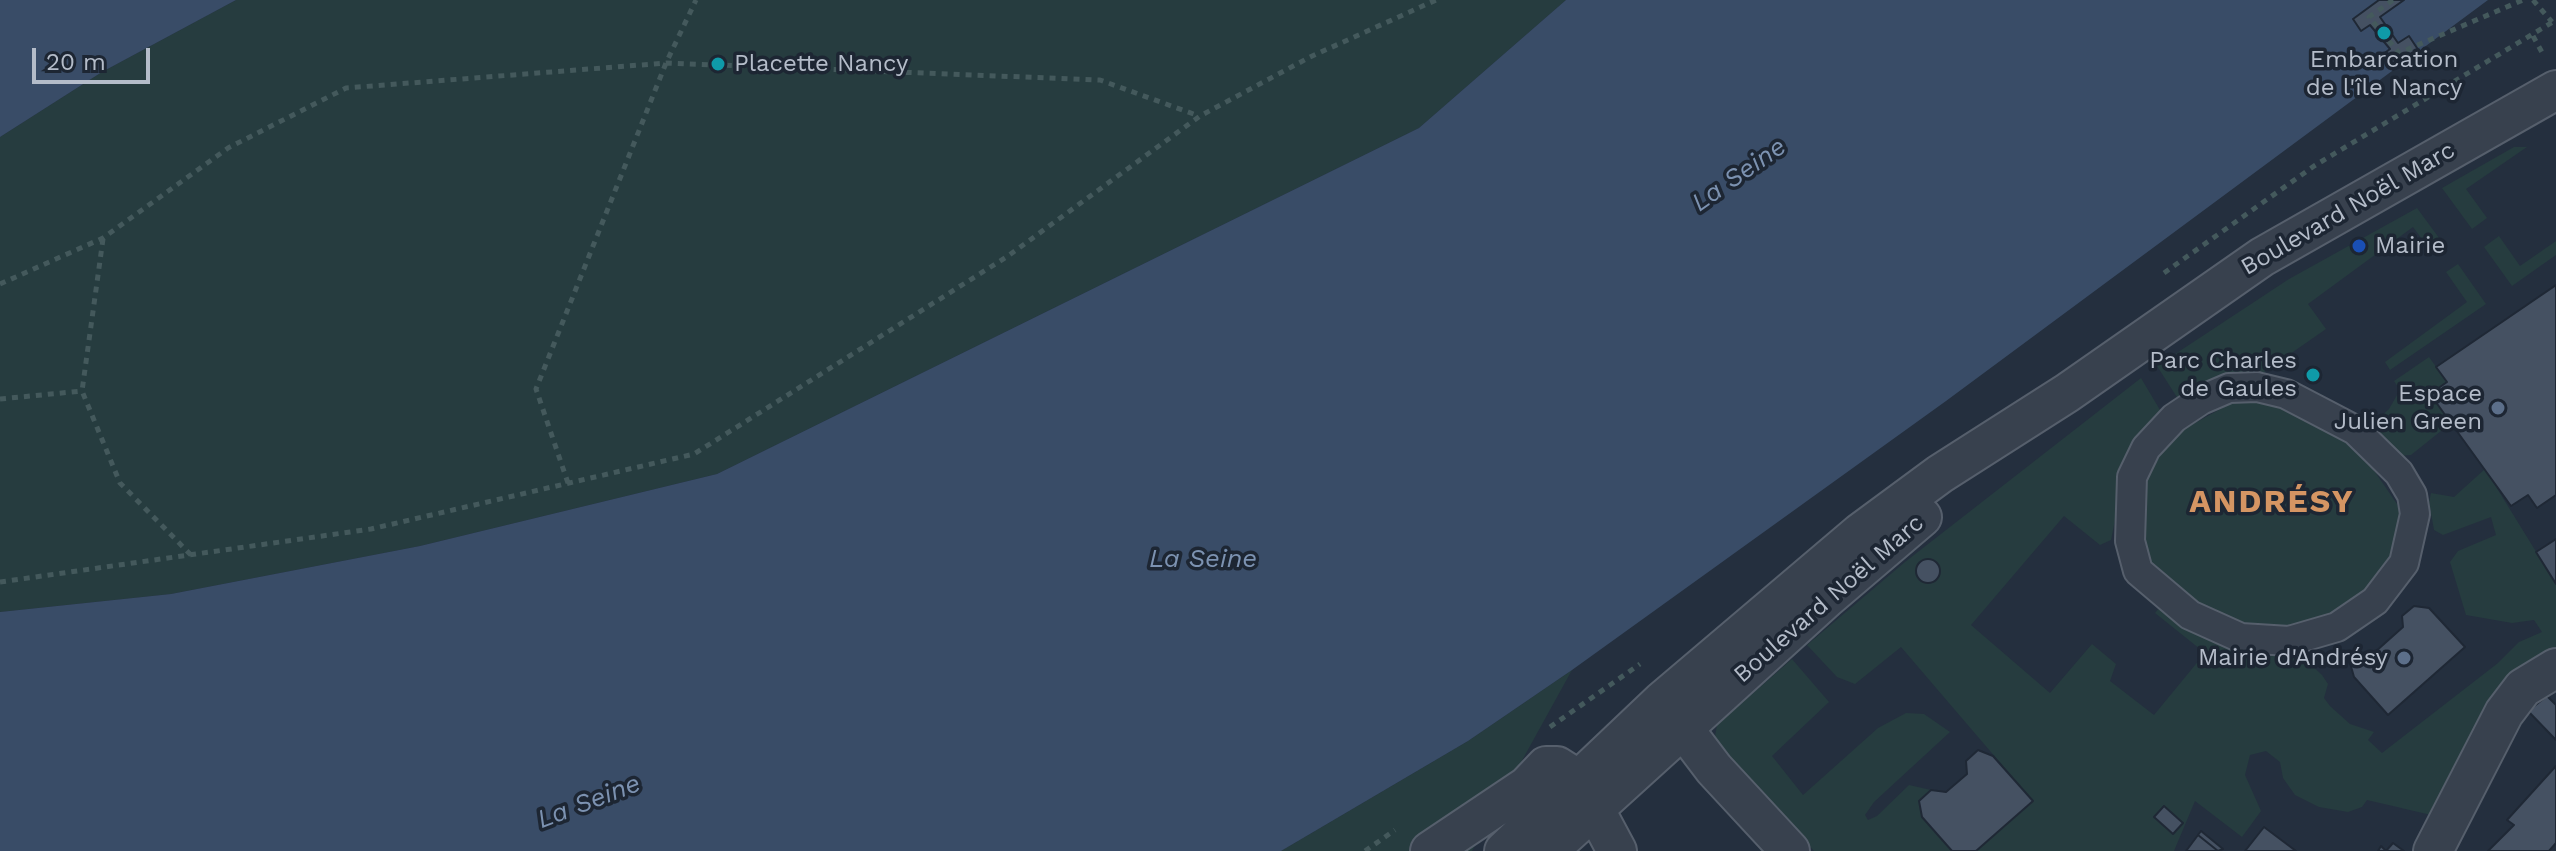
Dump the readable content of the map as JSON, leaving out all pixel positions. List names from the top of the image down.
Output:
{
  "streets": {
    "street": ["Boulevard Noël Marc"]
  },
  "districts": ["ANDRÉSY"],
  "water": ["La Seine"],
  "places": [
    "Embarcation de l'île Nancy",
    "Placette Nancy",
    "Mairie",
    "Parc Charles de Gaules",
    "Espace Julien Green",
    "Mairie d'Andrésy"
  ],
  "scale_bar": "20 m"
}
